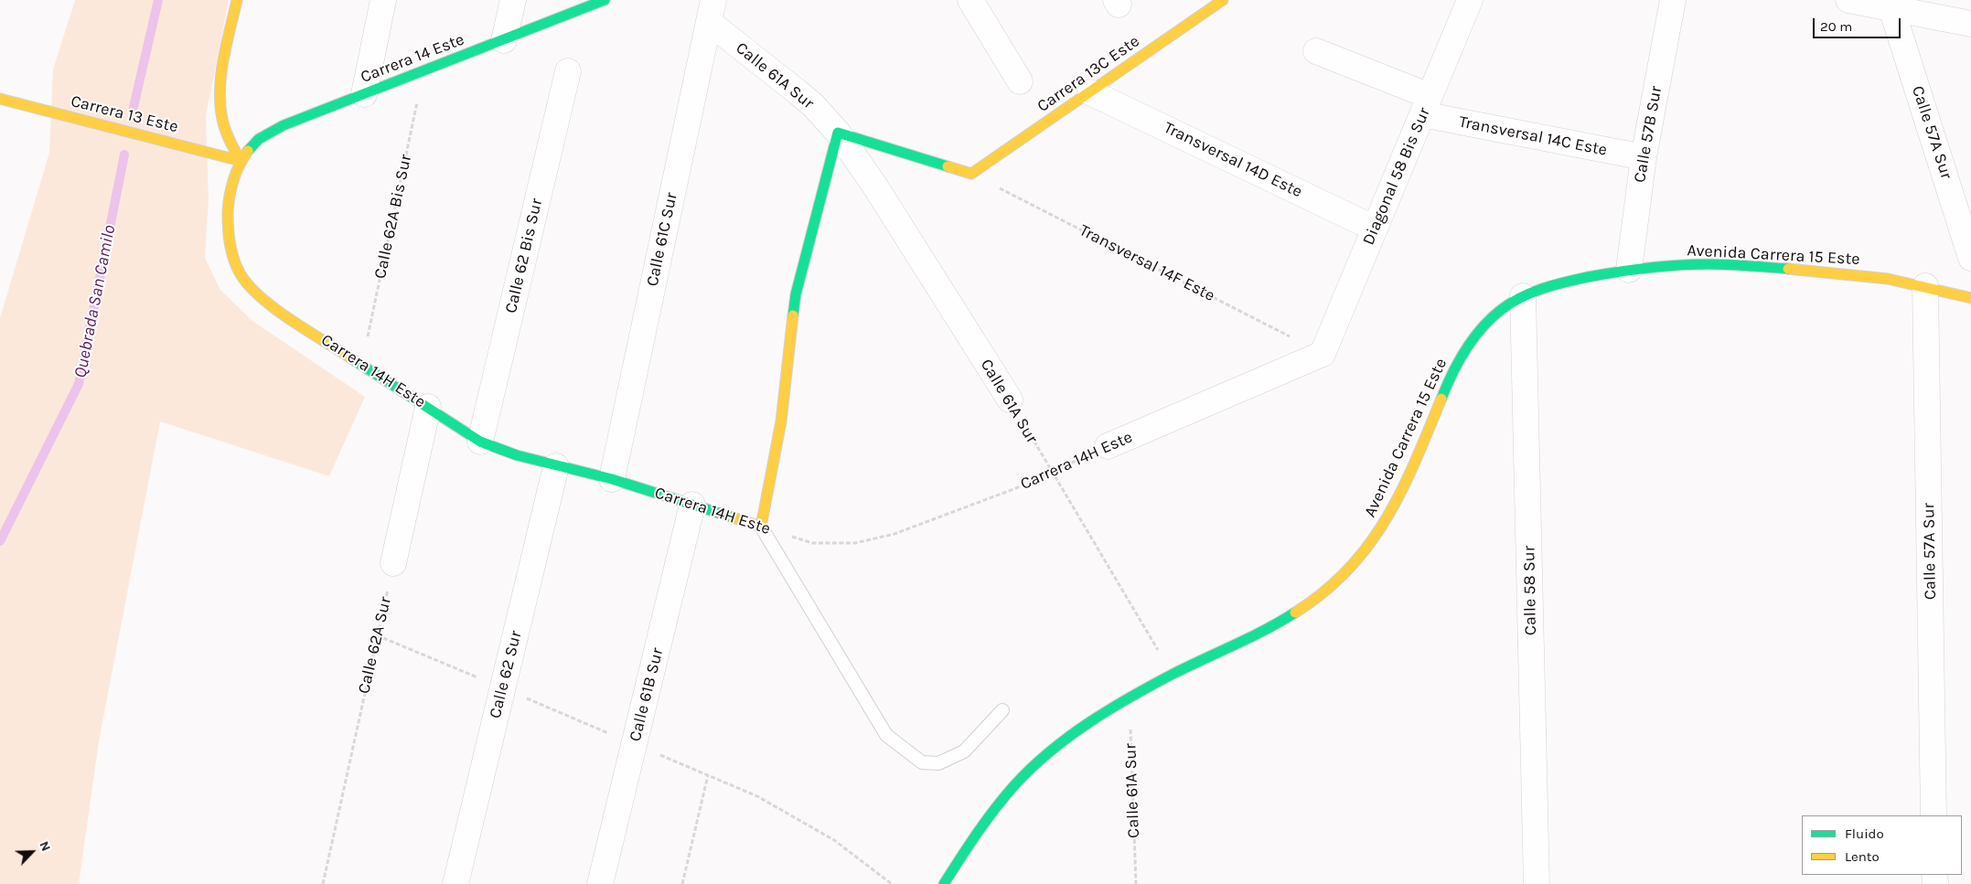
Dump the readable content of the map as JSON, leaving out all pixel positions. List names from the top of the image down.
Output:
{
  "streets": {
    "street": [
      "Carrera 14 Este",
      "Carrera 13C Este",
      "Calle 61A Sur",
      "Carrera 13 Este",
      "Calle 57A Sur",
      "Calle 57B Sur",
      "Transversal 14C Este",
      "Transversal 14D Este",
      "Diagonal 58 Bis Sur",
      "Calle 61C Sur",
      "Avenida Carrera 15 Este",
      "Calle 62 Bis Sur",
      "Carrera 14H Este",
      "Calle 58 Sur",
      "Calle 62 Sur",
      "Calle 61B Sur"
    ],
    "path": ["Calle 62A Bis Sur", "Transversal 14F Este", "Calle 62A Sur"]
  },
  "crossings": [
    ["Carrera 14 Este", "Carrera 13 Este"],
    ["Carrera 14 Este", "Calle 62A Bis Sur"],
    ["Carrera 14 Este", "Carrera 14H Este"],
    ["Carrera 13C Este", "Calle 61A Sur"],
    ["Carrera 13C Este", "Transversal 14D Este"],
    ["Carrera 13C Este", "Transversal 14F Este"],
    ["Calle 61A Sur", "Calle 61C Sur"],
    ["Calle 61A Sur", "Avenida Carrera 15 Este"],
    ["Calle 61A Sur", "Transversal 14F Este"],
    ["Calle 61A Sur", "Carrera 14H Este"],
    ["Carrera 13 Este", "Carrera 14H Este"],
    ["Calle 57A Sur", "Avenida Carrera 15 Este"],
    ["Calle 57B Sur", "Transversal 14C Este"],
    ["Calle 57B Sur", "Avenida Carrera 15 Este"],
    ["Transversal 14C Este", "Diagonal 58 Bis Sur"],
    ["Transversal 14D Este", "Diagonal 58 Bis Sur"],
    ["Diagonal 58 Bis Sur", "Transversal 14F Este"],
    ["Diagonal 58 Bis Sur", "Carrera 14H Este"],
    ["Calle 62A Bis Sur", "Carrera 14H Este"],
    ["Calle 61C Sur", "Carrera 14H Este"],
    ["Avenida Carrera 15 Este", "Calle 58 Sur"],
    ["Calle 62 Bis Sur", "Carrera 14H Este"],
    ["Transversal 14F Este", "Carrera 14H Este"],
    ["Carrera 14H Este", "Calle 62 Sur"],
    ["Carrera 14H Este", "Calle 61B Sur"]
  ],
  "water": ["Quebrada San Camilo"],
  "legend": ["Fluido", "Lento"],
  "scale_bar": "20 m",
  "north": "top right"
}
